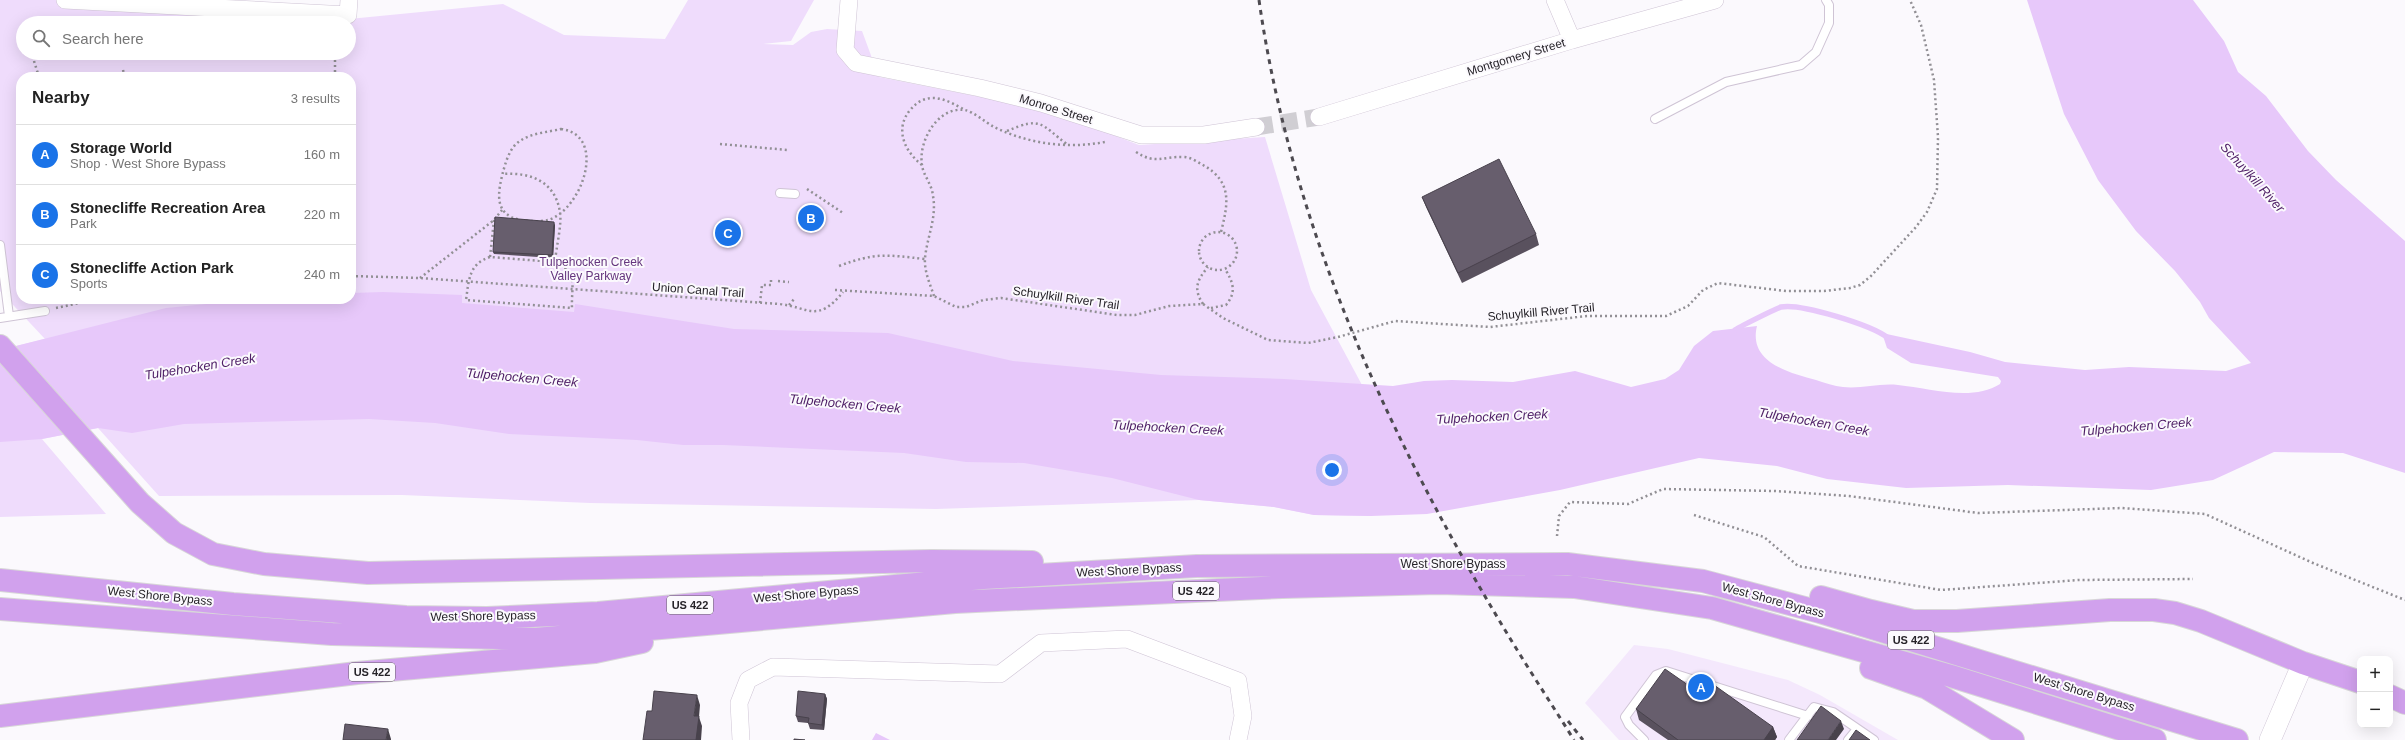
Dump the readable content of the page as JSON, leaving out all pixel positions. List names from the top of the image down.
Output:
{
  "streets": {
    "highway": ["West Shore Bypass", "US 422"],
    "street": ["Montgomery Street", "Monroe Street"],
    "path": ["Union Canal Trail", "Schuylkill River Trail"]
  },
  "crossings": [
    ["Union Canal Trail", "Schuylkill River Trail"],
    ["West Shore Bypass", "US 422"]
  ],
  "water": ["Schuylkill River", "Tulpehocken Creek"],
  "parks": ["Tulpehocken Creek Valley Parkway"],
  "page": {
    "search": "Search here",
    "heading": ["Nearby", "3 results"],
    "list": [
      {
        "mark": "A",
        "name": "Storage World",
        "note": "Shop · West Shore Bypass",
        "value": "160 m"
      },
      {
        "mark": "B",
        "name": "Stonecliffe Recreation Area",
        "note": "Park",
        "value": "220 m"
      },
      {
        "mark": "C",
        "name": "Stonecliffe Action Park",
        "note": "Sports",
        "value": "240 m"
      }
    ],
    "pins": ["B", "C", "A"],
    "map_buttons": ["+", "−"]
  }
}
